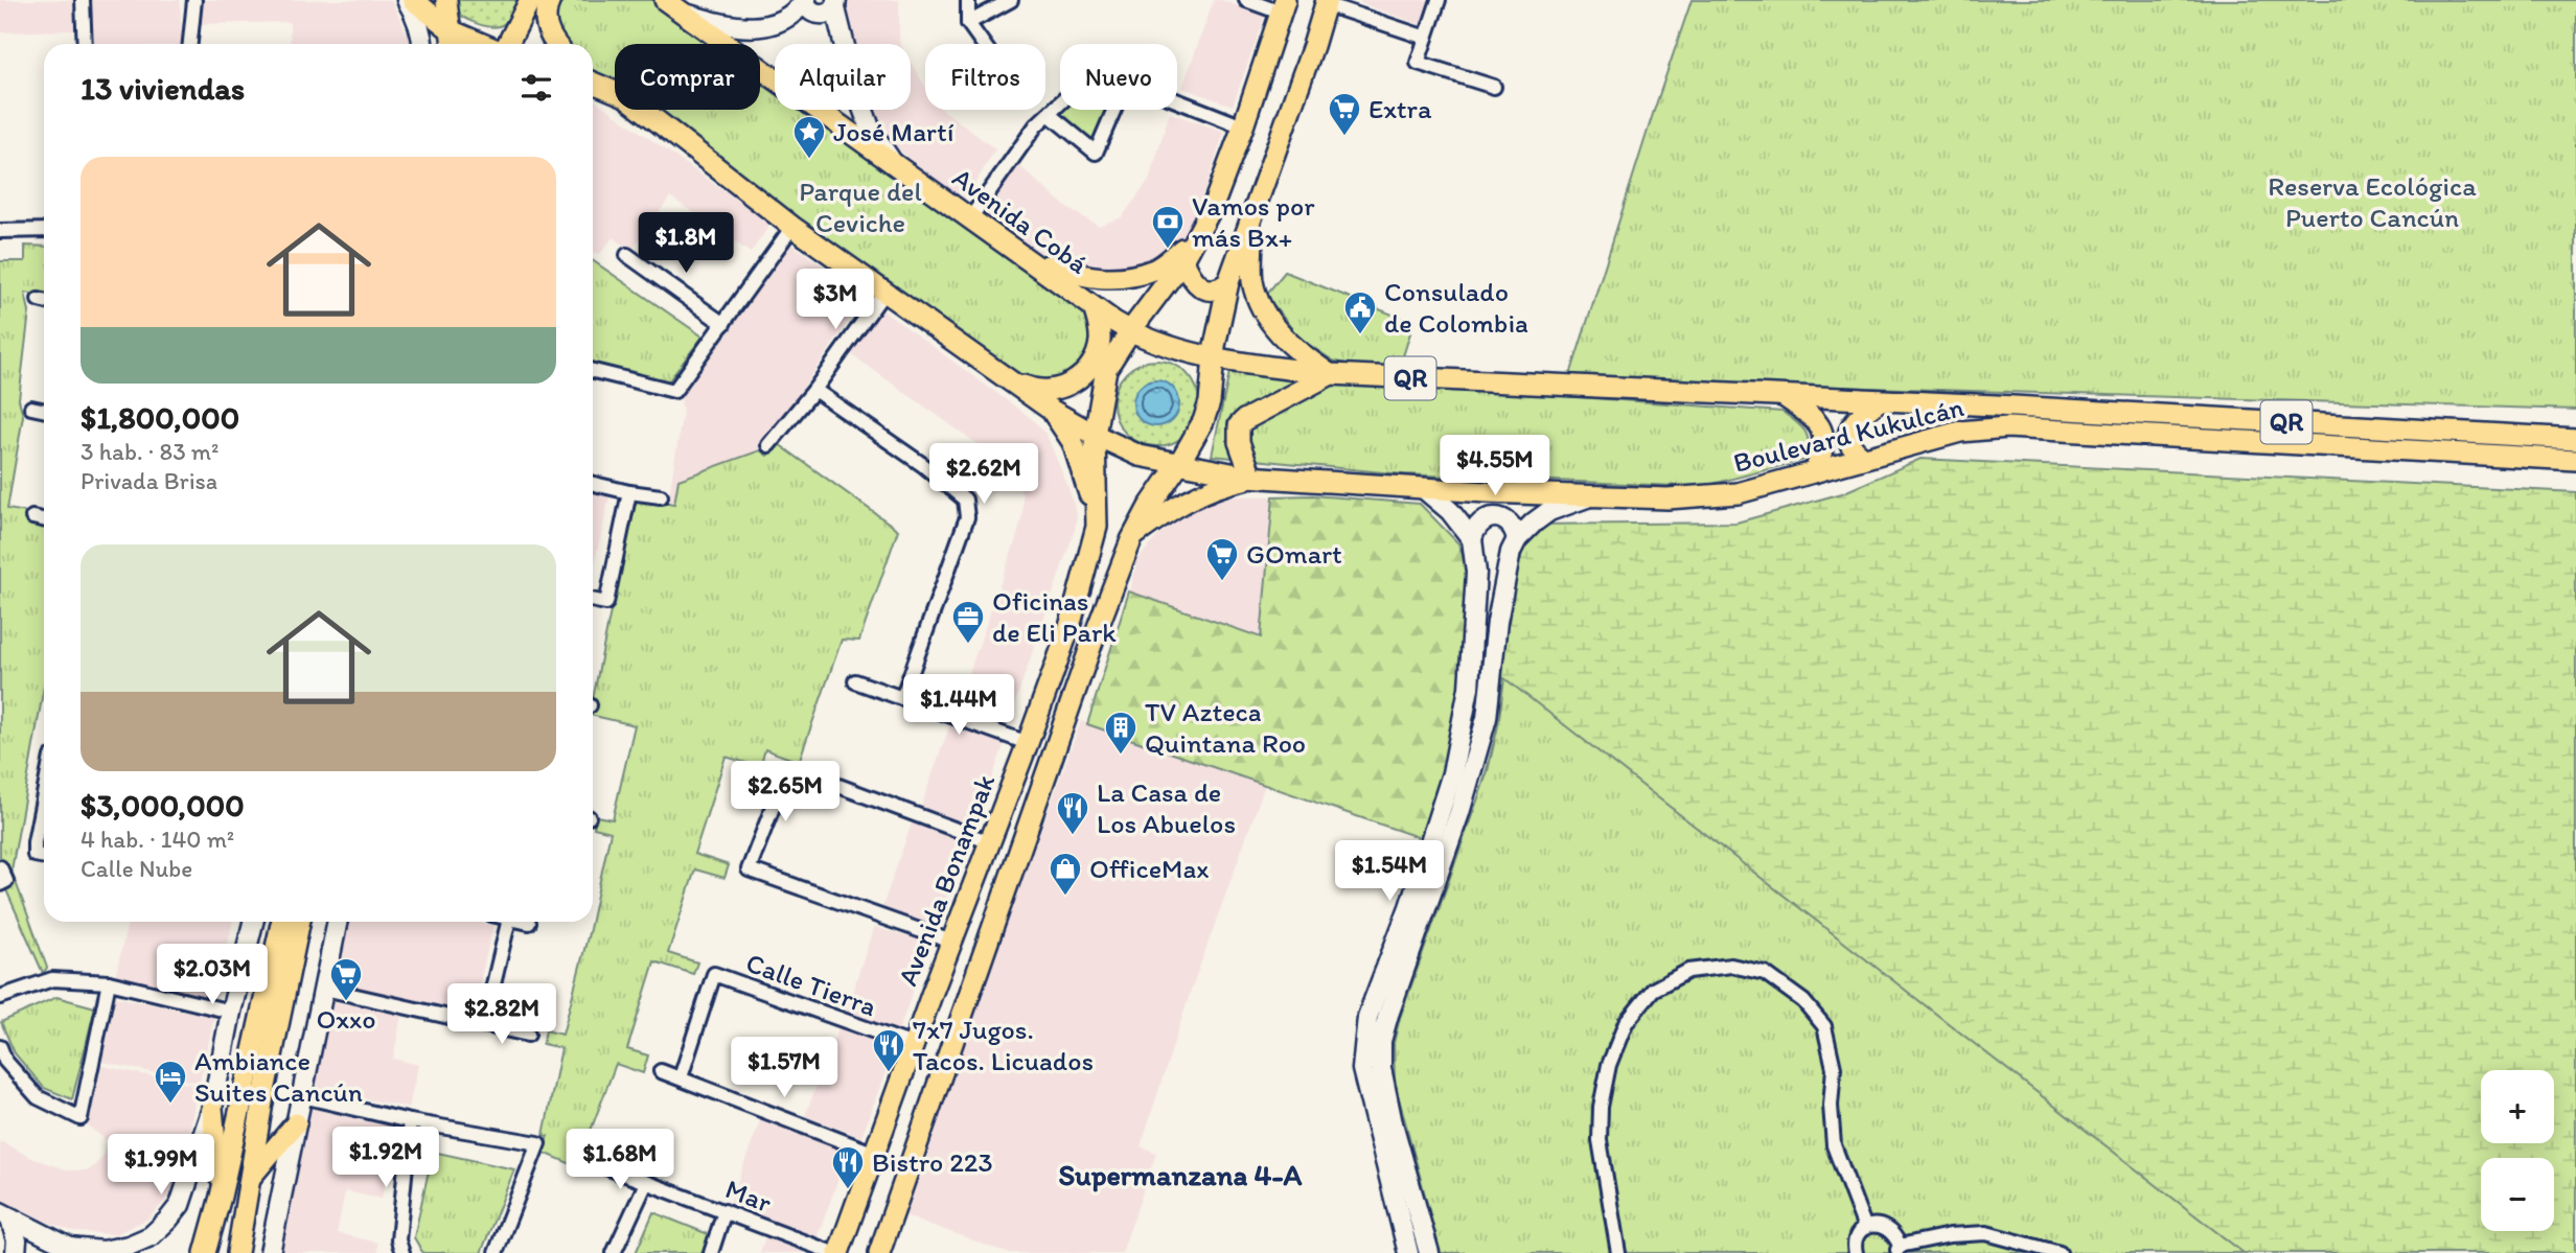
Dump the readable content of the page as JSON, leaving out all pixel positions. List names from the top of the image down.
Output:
{
  "streets": {
    "main road": [
      "Avenida Cobá",
      "QR",
      "Boulevard Kukulcán",
      "Avenida Bonampak"
    ],
    "street": ["Calle Tierra", "Mar"]
  },
  "crossings": [
    ["Avenida Cobá", "Boulevard Kukulcán"],
    ["Avenida Cobá", "Avenida Bonampak"],
    ["Boulevard Kukulcán", "Avenida Bonampak"],
    ["Avenida Bonampak", "Calle Tierra"],
    ["Avenida Bonampak", "Mar"]
  ],
  "districts": ["Supermanzana 4-A"],
  "parks": ["Reserva Ecológica Puerto Cancún", "Parque del Ceviche"],
  "places": {
    "supermarket": ["Extra", "GOmart", "Oxxo"],
    "place": ["José Martí"],
    "bank": ["Vamos por más Bx+"],
    "public building": ["Consulado de Colombia"],
    "office": ["Oficinas de Eli Park"],
    "building": ["TV Azteca Quintana Roo"],
    "restaurant": ["La Casa de Los Abuelos", "7x7 Jugos. Tacos. Licuados", "Bistro 223"],
    "shop": ["OfficeMax"],
    "hotel": ["Ambiance Suites Cancún"]
  },
  "page": {
    "chip": [
      "Comprar",
      "Alquilar",
      "Filtros",
      "Nuevo"
    ],
    "heading": "13 viviendas",
    "list": [
      {
        "name": "$1,800,000",
        "note": "3 hab. · 83 m² · Privada Brisa"
      },
      {
        "name": "$3,000,000",
        "note": "4 hab. · 140 m² · Calle Nube"
      }
    ],
    "price": [
      "$1.8M",
      "$3M",
      "$4.55M",
      "$2.62M",
      "$1.44M",
      "$2.65M",
      "$1.54M",
      "$2.03M",
      "$2.82M",
      "$1.57M",
      "$1.92M",
      "$1.68M",
      "$1.99M"
    ],
    "map_buttons": ["+", "−"]
  }
}
